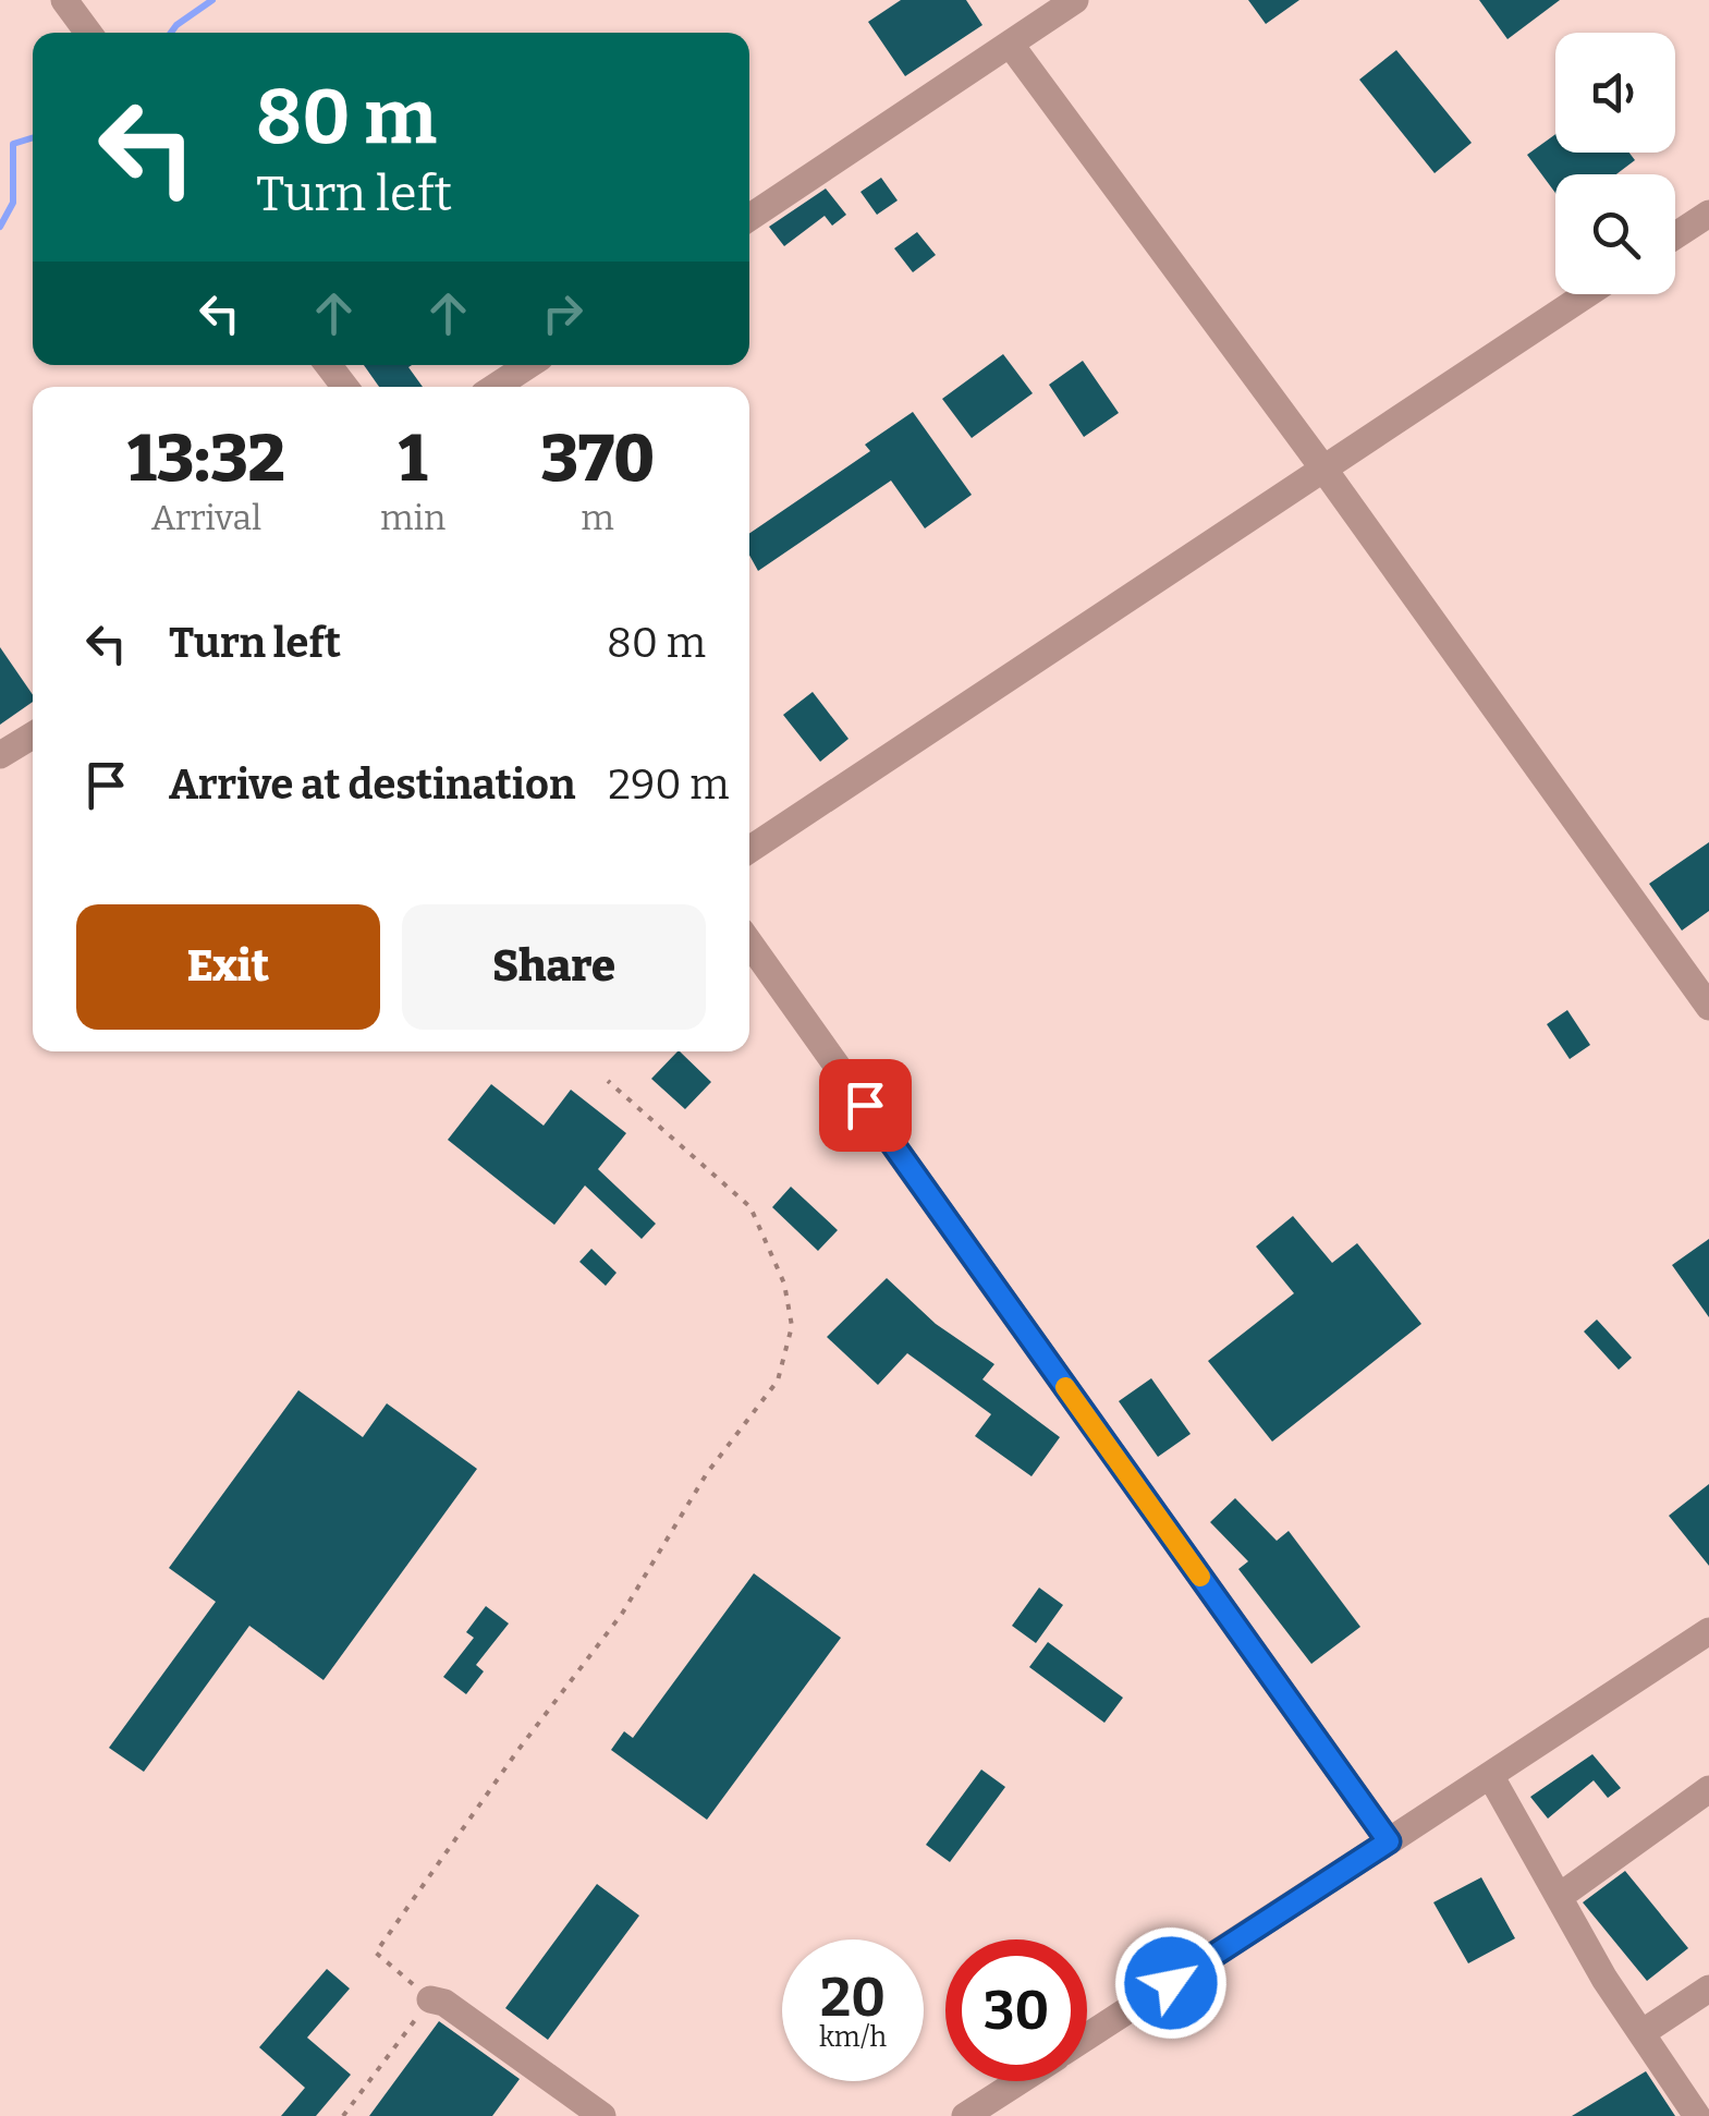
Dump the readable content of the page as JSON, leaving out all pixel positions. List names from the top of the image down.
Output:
{
  "page": {
    "turn": ["80 m", "Turn left"],
    "eta": [
      "13:32",
      "Arrival",
      "1",
      "min",
      "370",
      "m"
    ],
    "list": [
      {
        "name": "Turn left",
        "value": "80 m"
      },
      {
        "name": "Arrive at destination",
        "value": "290 m"
      }
    ],
    "buttons": ["Exit", "Share"],
    "speed": "20 km/h",
    "limit": "30"
  }
}
